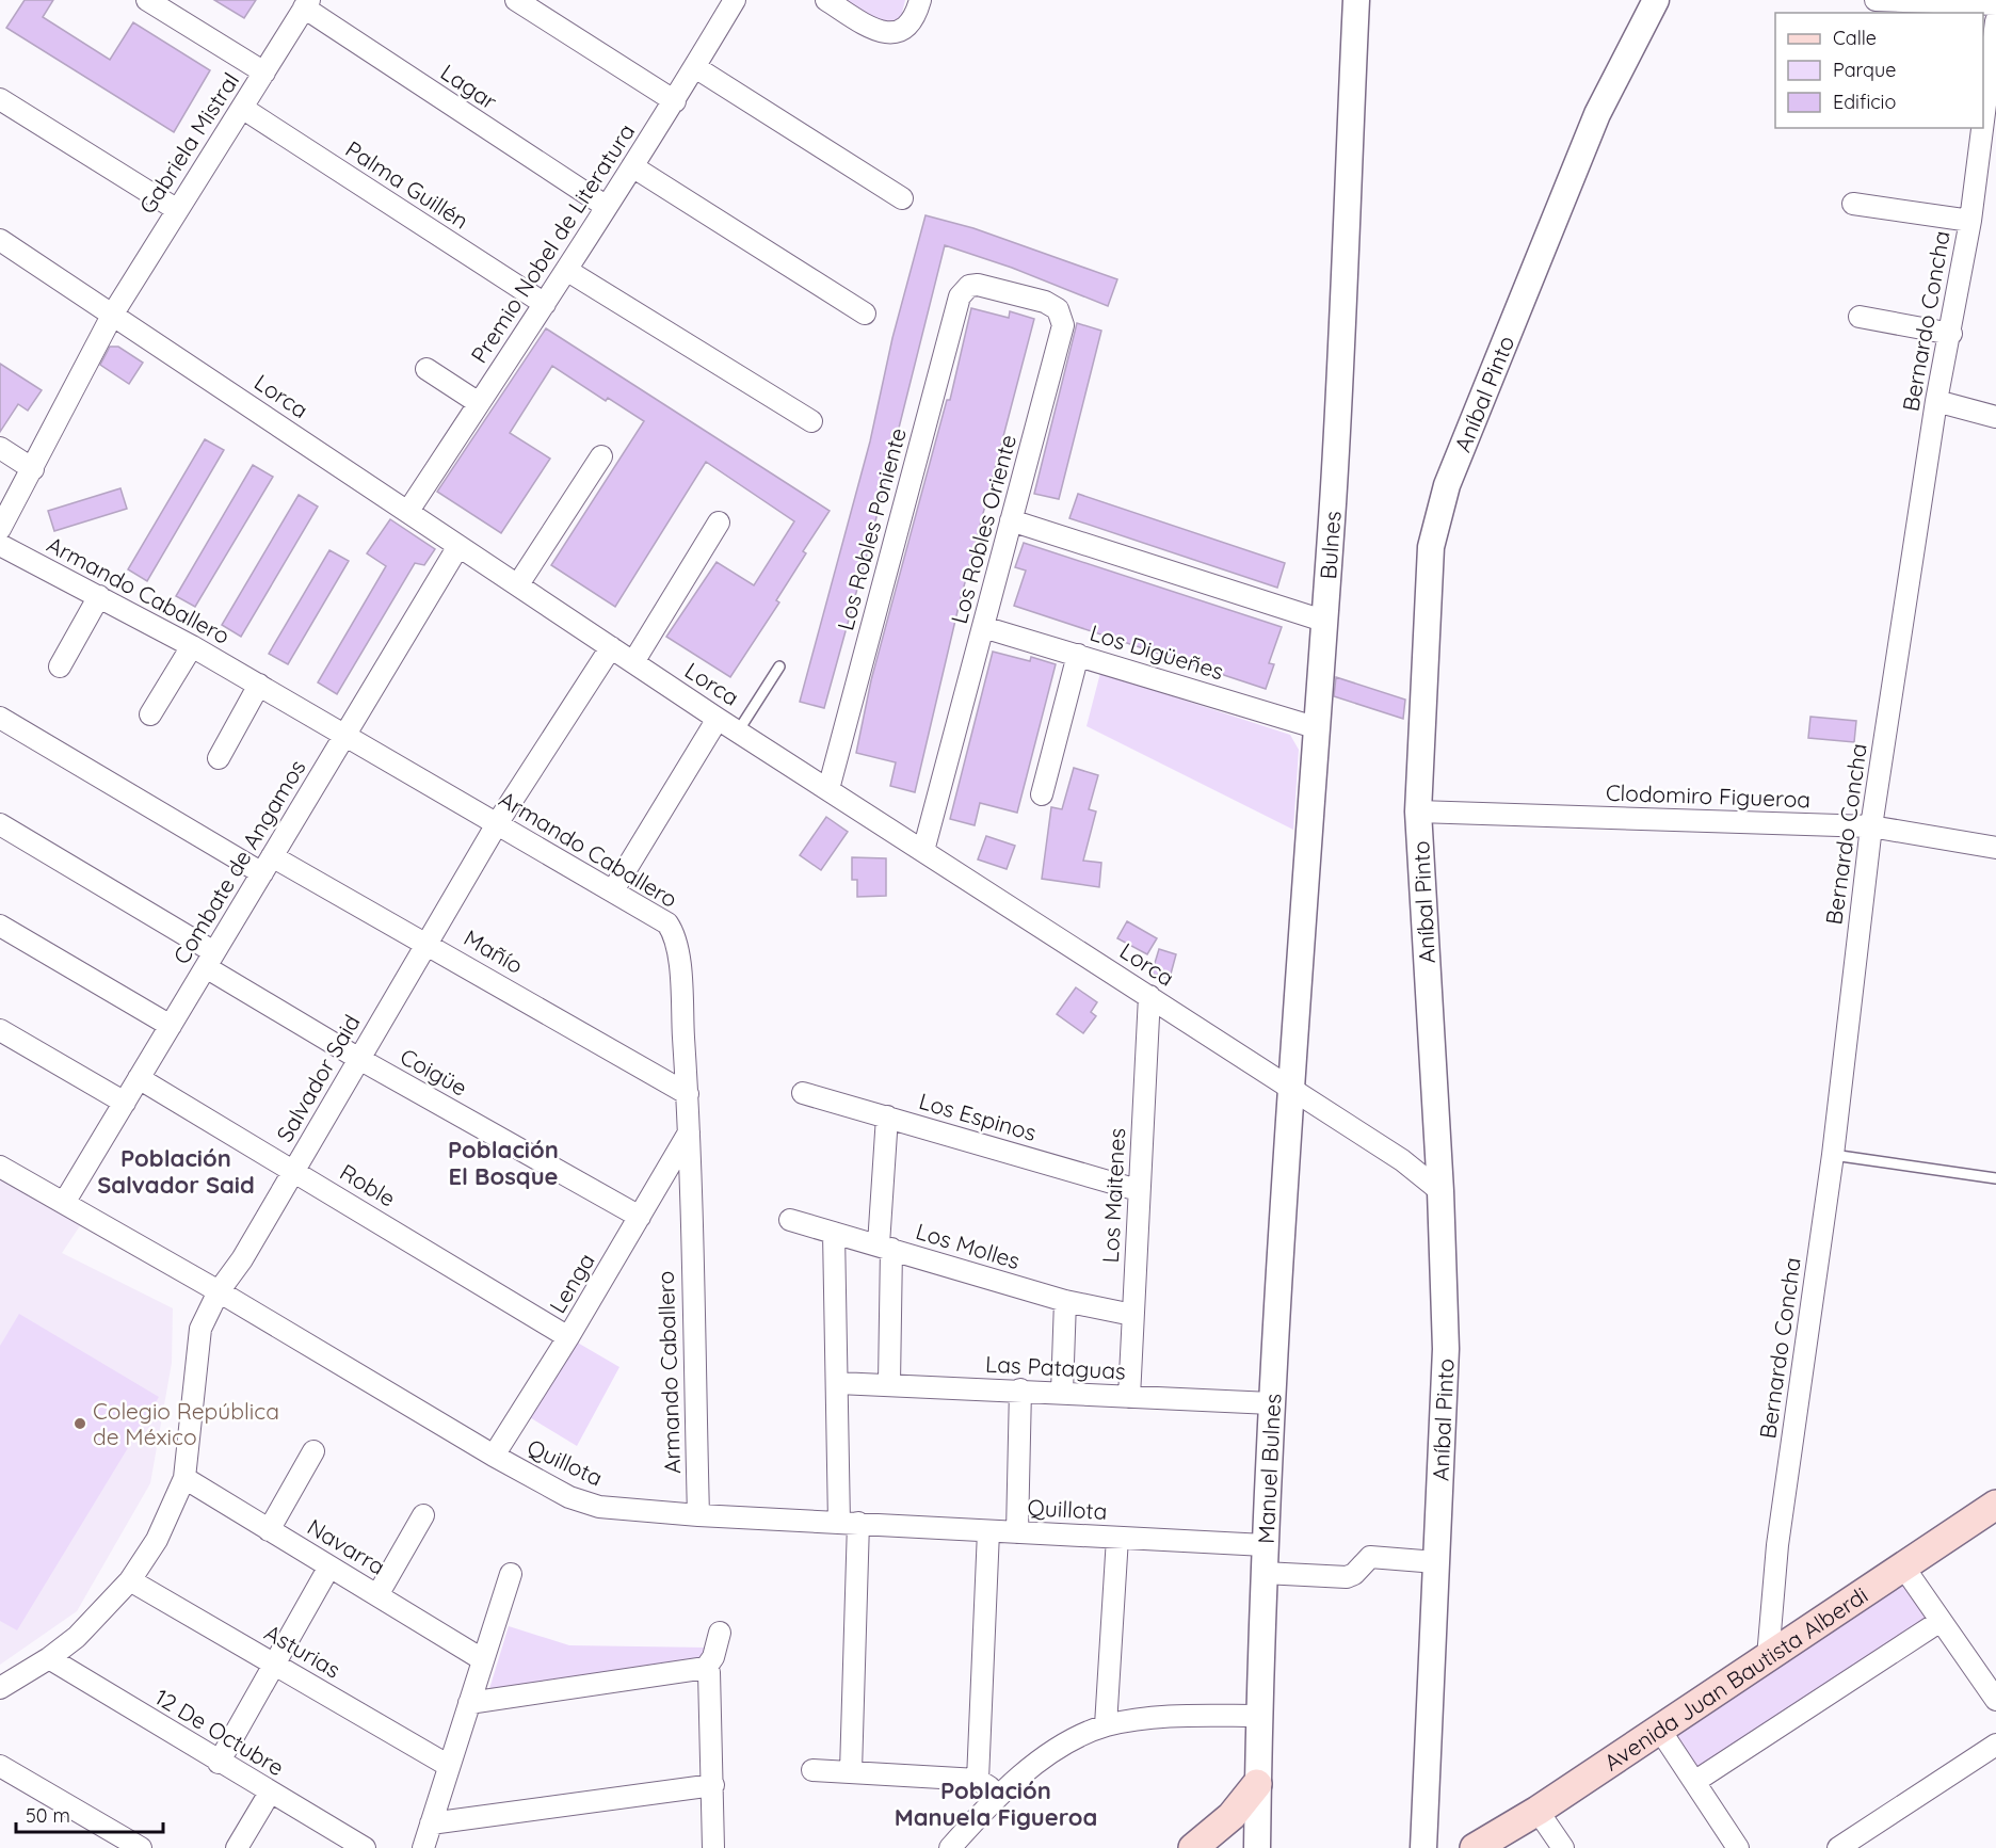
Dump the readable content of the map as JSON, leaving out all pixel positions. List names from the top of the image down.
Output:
{
  "streets": {
    "main road": ["Avenida Juan Bautista Alberdi"],
    "street": [
      "Lagar",
      "Gabriela Mistral",
      "Palma Guillén",
      "Premio Nobel de Literatura",
      "Bernardo Concha",
      "Aníbal Pinto",
      "Lorca",
      "Los Robles Poniente",
      "Los Robles Oriente",
      "Bulnes",
      "Armando Caballero",
      "Los Digüeñes",
      "Clodomiro Figueroa",
      "Combate de Angamos",
      "Mañío",
      "Coigüe",
      "Salvador Said",
      "Los Espinos",
      "Roble",
      "Los Maitenes",
      "Los Molles",
      "Lenga",
      "Las Pataguas",
      "Quillota",
      "Manuel Bulnes",
      "Navarra",
      "Asturias",
      "12 De Octubre"
    ]
  },
  "crossings": [
    ["Lagar", "Gabriela Mistral"],
    ["Lagar", "Premio Nobel de Literatura"],
    ["Gabriela Mistral", "Palma Guillén"],
    ["Gabriela Mistral", "Lorca"],
    ["Palma Guillén", "Premio Nobel de Literatura"],
    ["Premio Nobel de Literatura", "Lorca"],
    ["Bernardo Concha", "Clodomiro Figueroa"],
    ["Bernardo Concha", "Avenida Juan Bautista Alberdi"],
    ["Aníbal Pinto", "Lorca"],
    ["Aníbal Pinto", "Clodomiro Figueroa"],
    ["Lorca", "Los Robles Poniente"],
    ["Lorca", "Los Robles Oriente"],
    ["Lorca", "Bulnes"],
    ["Lorca", "Combate de Angamos"],
    ["Lorca", "Salvador Said"],
    ["Lorca", "Los Maitenes"],
    ["Lorca", "Manuel Bulnes"],
    ["Los Robles Poniente", "Los Robles Oriente"],
    ["Los Robles Oriente", "Los Digüeñes"],
    ["Bulnes", "Los Digüeñes"],
    ["Bulnes", "Manuel Bulnes"],
    ["Armando Caballero", "Combate de Angamos"],
    ["Armando Caballero", "Mañío"],
    ["Armando Caballero", "Salvador Said"],
    ["Armando Caballero", "Lenga"],
    ["Armando Caballero", "Quillota"],
    ["Combate de Angamos", "Mañío"],
    ["Combate de Angamos", "Coigüe"],
    ["Combate de Angamos", "Roble"],
    ["Combate de Angamos", "Quillota"],
    ["Mañío", "Salvador Said"],
    ["Coigüe", "Salvador Said"],
    ["Coigüe", "Lenga"],
    ["Salvador Said", "Roble"],
    ["Salvador Said", "Quillota"],
    ["Salvador Said", "Navarra"],
    ["Salvador Said", "Asturias"],
    ["Salvador Said", "12 De Octubre"],
    ["Los Espinos", "Los Maitenes"],
    ["Roble", "Lenga"],
    ["Los Maitenes", "Los Molles"],
    ["Los Maitenes", "Las Pataguas"],
    ["Lenga", "Quillota"],
    ["Las Pataguas", "Manuel Bulnes"],
    ["Quillota", "Manuel Bulnes"]
  ],
  "districts": ["Población El Bosque", "Población Salvador Said", "Población Manuela Figueroa"],
  "places": ["Colegio República de México"],
  "legend": ["Calle", "Parque", "Edificio"],
  "scale_bar": "50 m"
}
